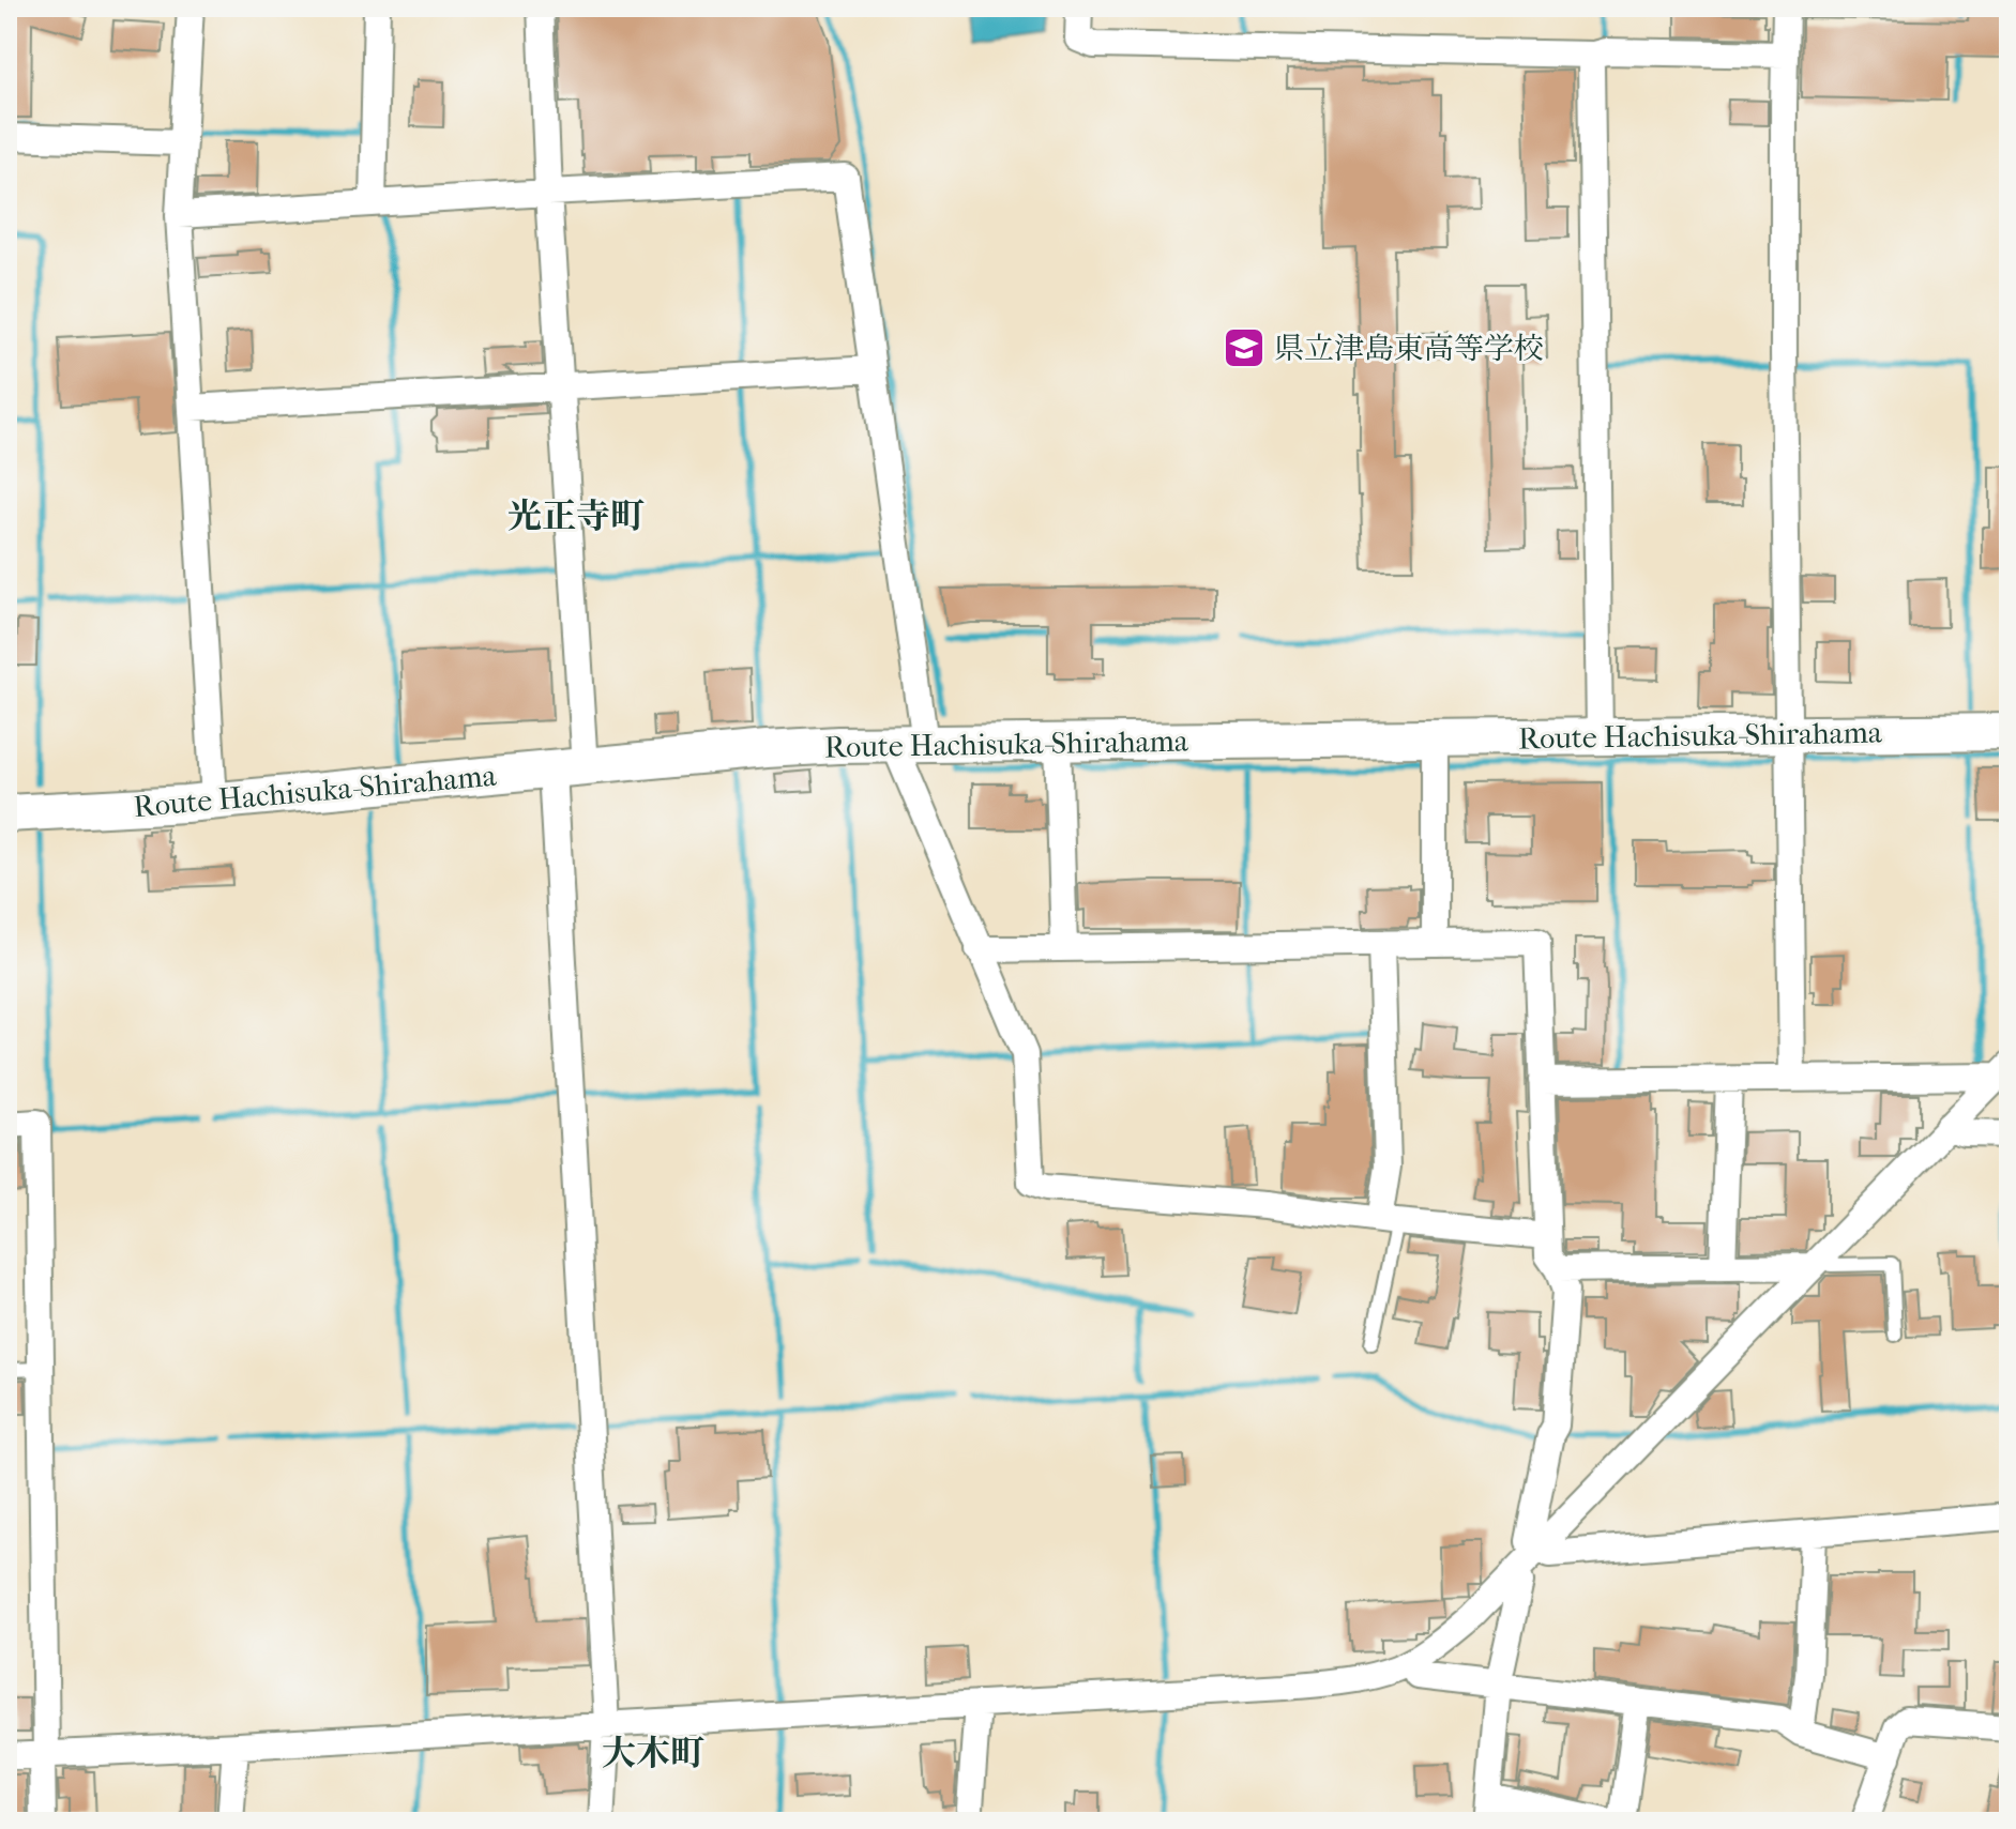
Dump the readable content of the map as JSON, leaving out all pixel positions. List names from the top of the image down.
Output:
{
  "streets": {
    "main road": ["Route Hachisuka-Shirahama"]
  },
  "districts": ["光正寺町", "大木町"],
  "places": {
    "school or university": ["県立津島東高等学校"]
  }
}
